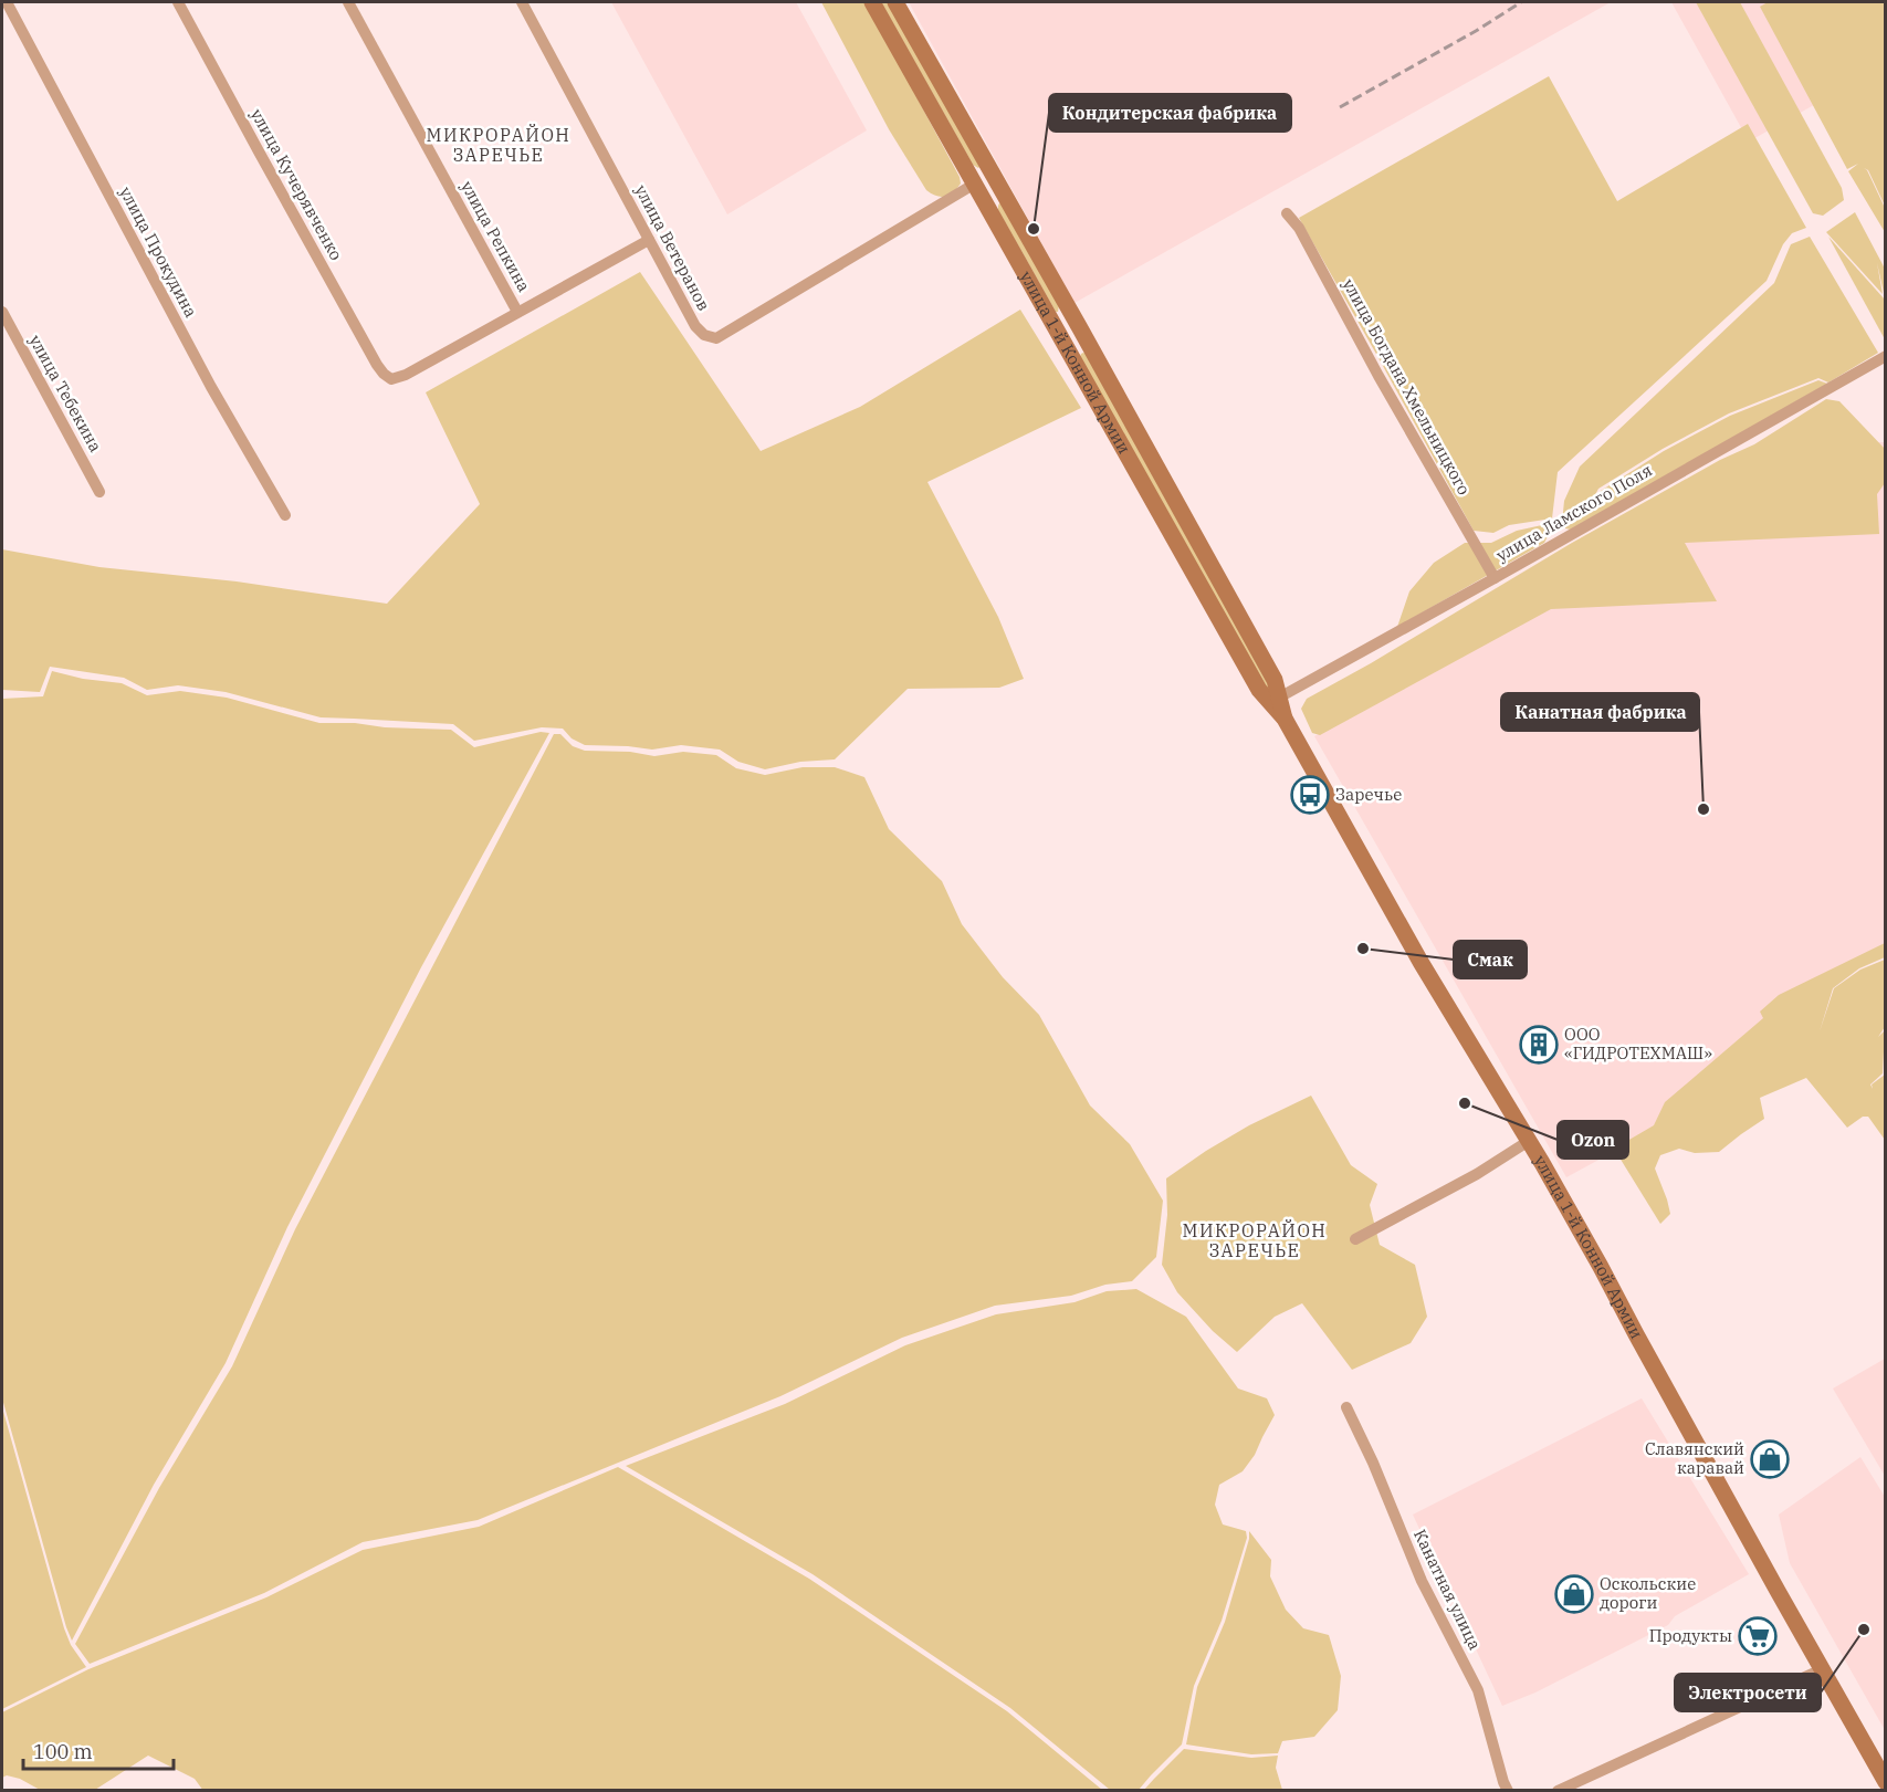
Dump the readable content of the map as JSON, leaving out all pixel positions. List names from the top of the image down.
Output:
{
  "streets": {
    "main road": ["улица 1-й Конной Армии"],
    "street": [
      "улица Кучерявченко",
      "улица Репкина",
      "улица Ветеранов",
      "улица Прокудина",
      "улица Богдана Хмельницкого",
      "улица Тебекина",
      "улица Ламского Поля",
      "Канатная улица"
    ]
  },
  "crossings": [
    ["улица Кучерявченко", "улица Репкина"],
    ["улица Ветеранов", "улица 1-й Конной Армии"],
    ["улица 1-й Конной Армии", "улица Ламского Поля"],
    ["улица Богдана Хмельницкого", "улица Ламского Поля"]
  ],
  "districts": ["МИКРОРАЙОН ЗАРЕЧЬЕ", "МИКРОРАЙОН ЗАРЕЧЬЕ"],
  "places": {
    "other": [
      "Кондитерская фабрика",
      "Канатная фабрика",
      "Смак",
      "Ozon",
      "Электросети"
    ],
    "bus stop": ["Заречье"],
    "building": ["ООО «ГИДРОТЕХМАШ»"],
    "shop": ["Славянский каравай", "Оскольские дороги"],
    "supermarket": ["Продукты"]
  },
  "scale_bar": "100 m"
}
